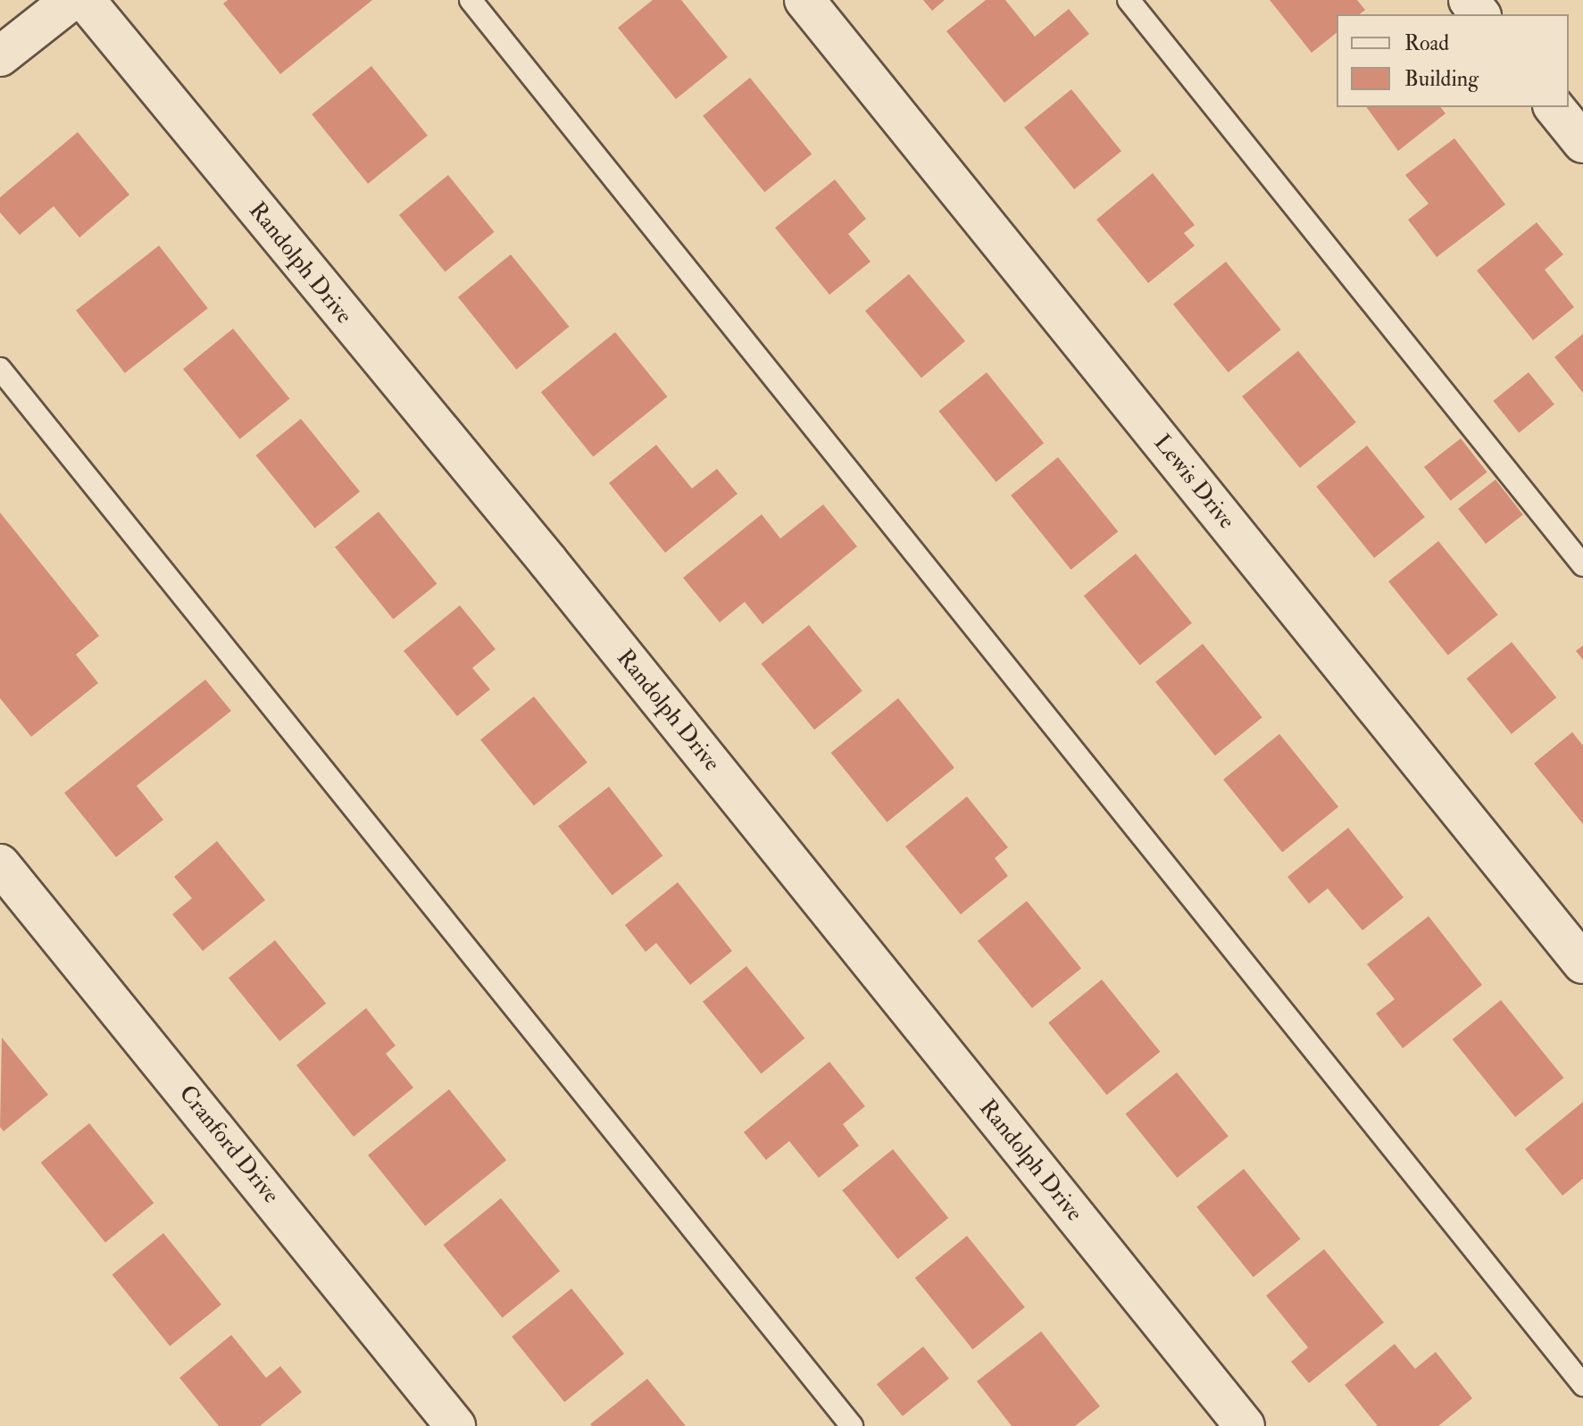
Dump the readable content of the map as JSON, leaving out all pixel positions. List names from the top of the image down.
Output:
{
  "streets": {
    "street": ["Randolph Drive", "Lewis Drive", "Cranford Drive"]
  },
  "legend": ["Road", "Building"]
}
